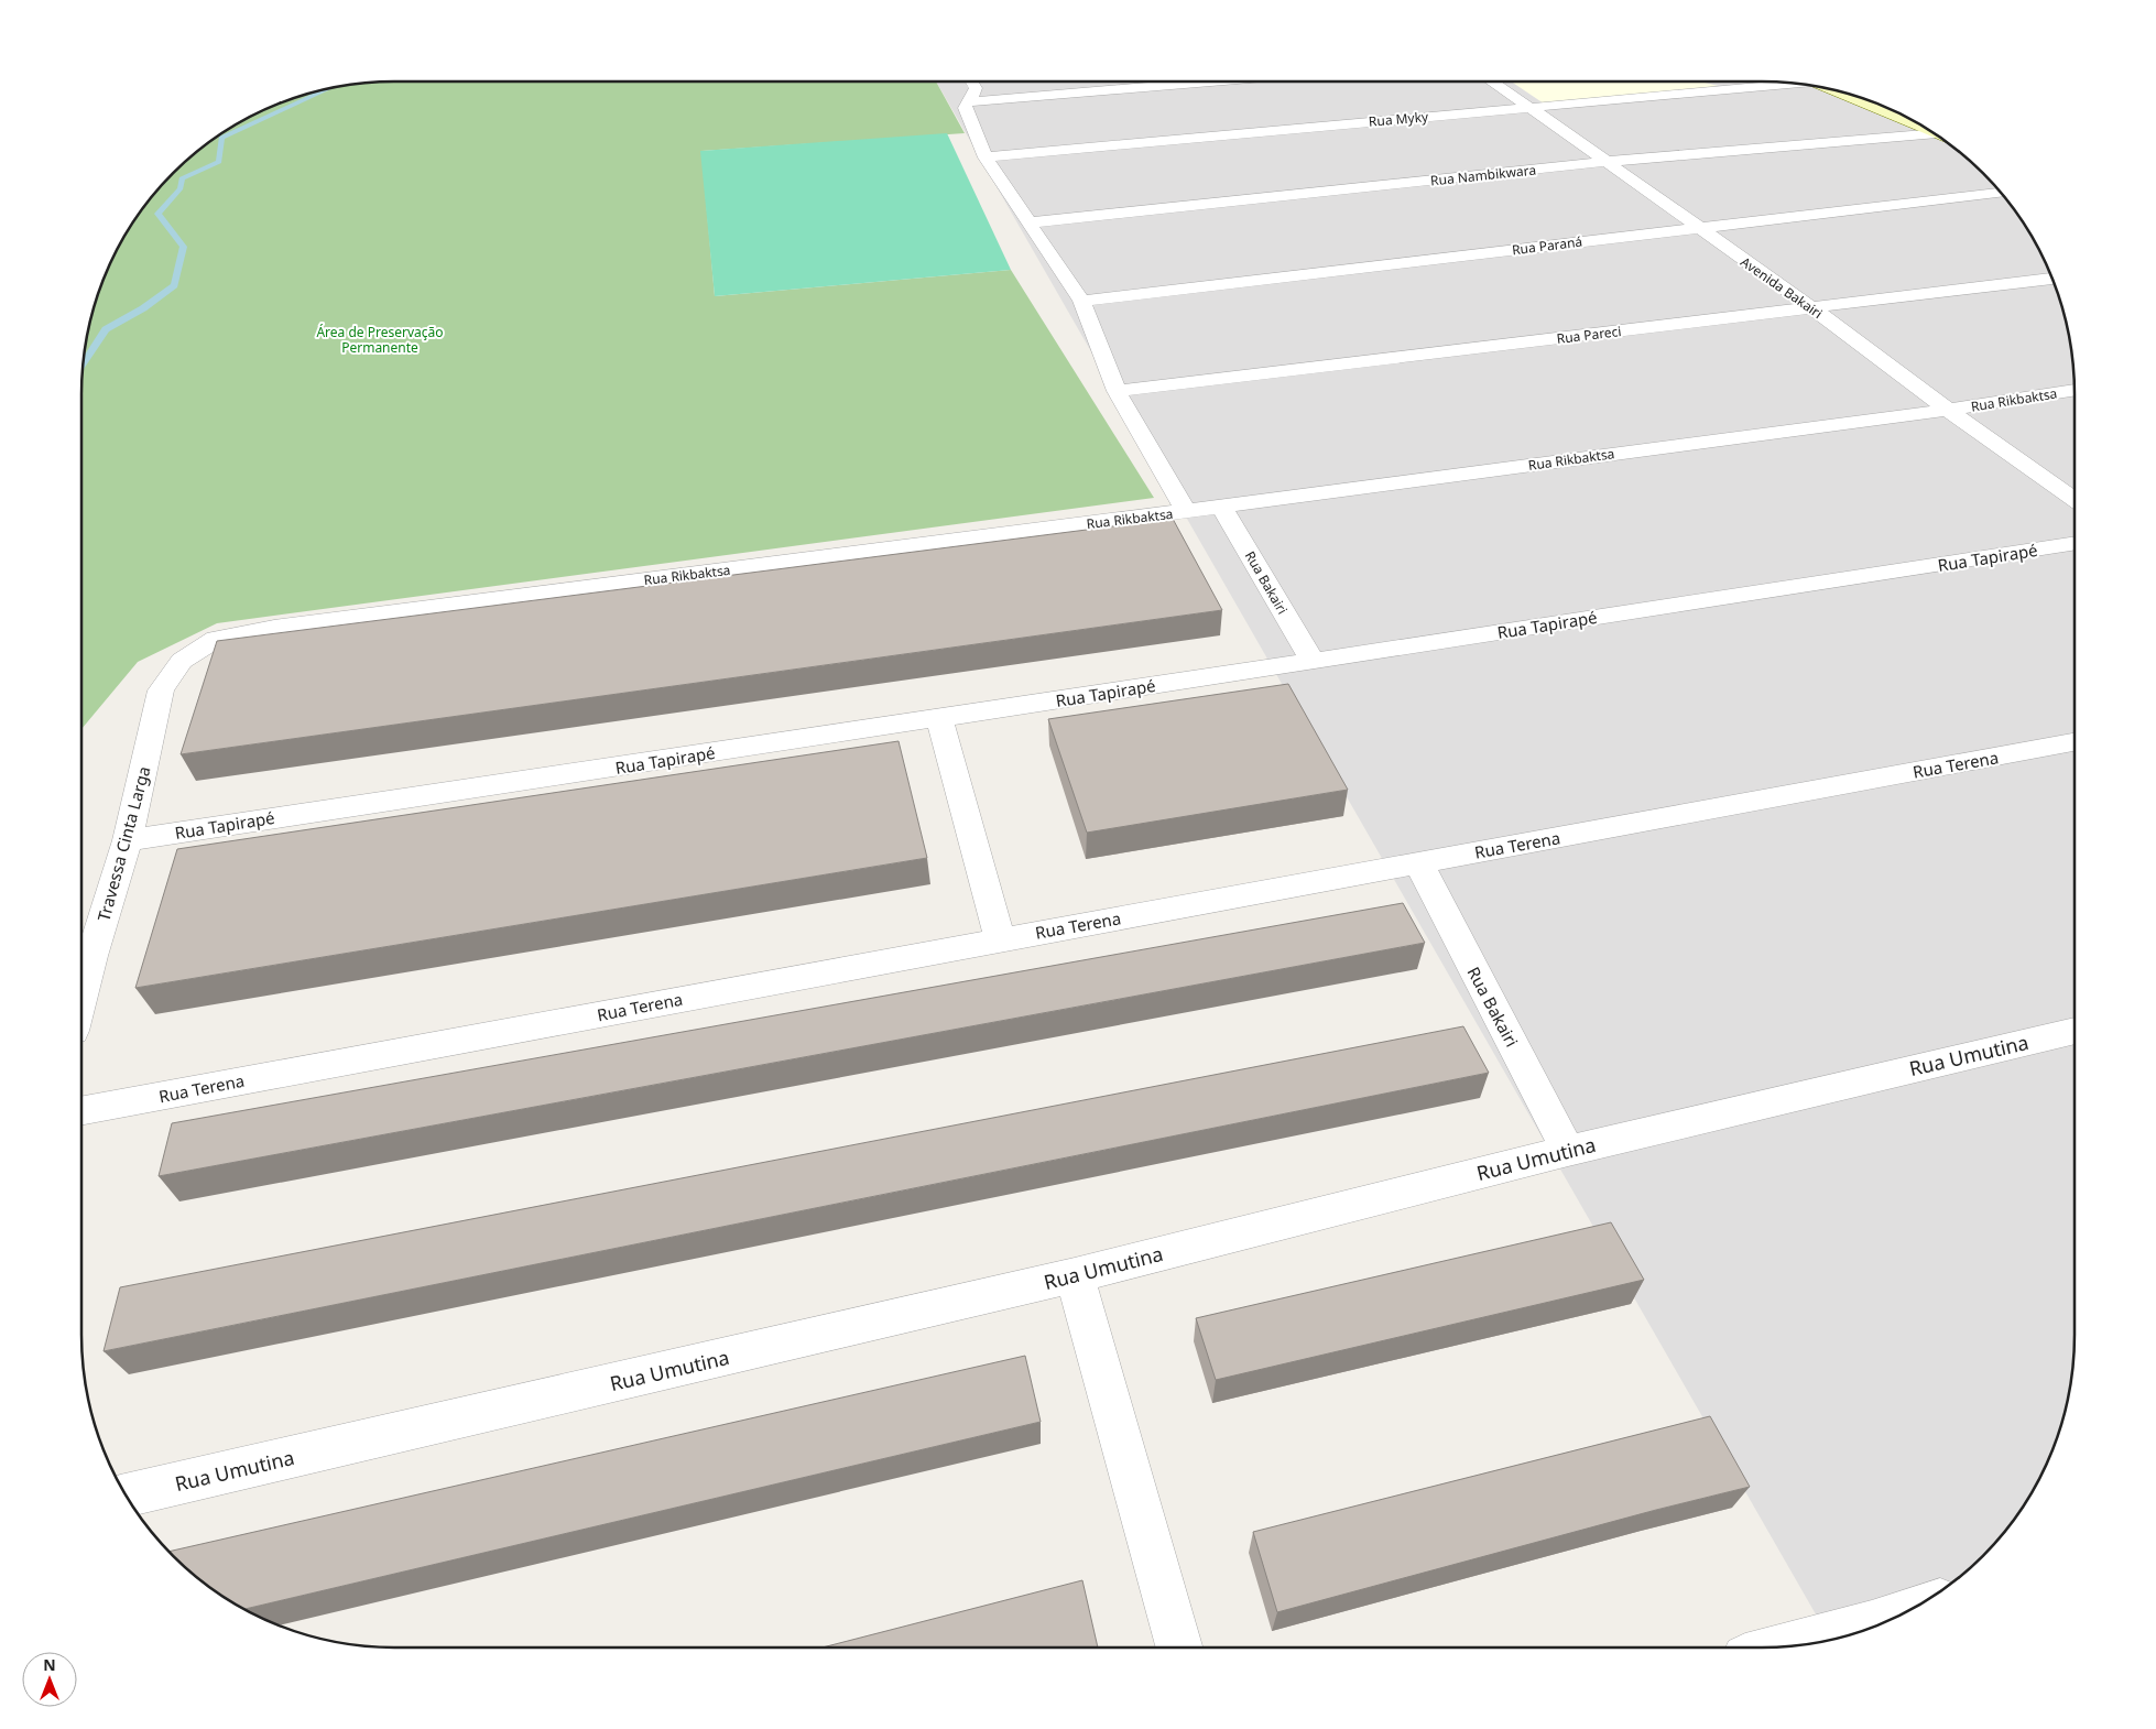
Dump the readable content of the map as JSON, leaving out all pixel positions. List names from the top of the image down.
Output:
{
  "streets": {
    "street": [
      "Rua Myky",
      "Rua Nambikwara",
      "Rua Paraná",
      "Avenida Bakairi",
      "Rua Pareci",
      "Rua Rikbaktsa",
      "Rua Tapirapé",
      "Rua Bakairi",
      "Rua Terena",
      "Travessa Cinta Larga",
      "Rua Umutina"
    ]
  },
  "crossings": [
    ["Rua Myky", "Avenida Bakairi"],
    ["Rua Nambikwara", "Avenida Bakairi"],
    ["Rua Paraná", "Avenida Bakairi"],
    ["Avenida Bakairi", "Rua Pareci"],
    ["Avenida Bakairi", "Rua Rikbaktsa"],
    ["Rua Rikbaktsa", "Rua Bakairi"],
    ["Rua Rikbaktsa", "Travessa Cinta Larga"],
    ["Rua Tapirapé", "Rua Bakairi"],
    ["Rua Tapirapé", "Travessa Cinta Larga"],
    ["Rua Bakairi", "Rua Terena"],
    ["Rua Bakairi", "Rua Umutina"]
  ],
  "parks": ["Área de Preservação Permanente"],
  "north": "top"
}
